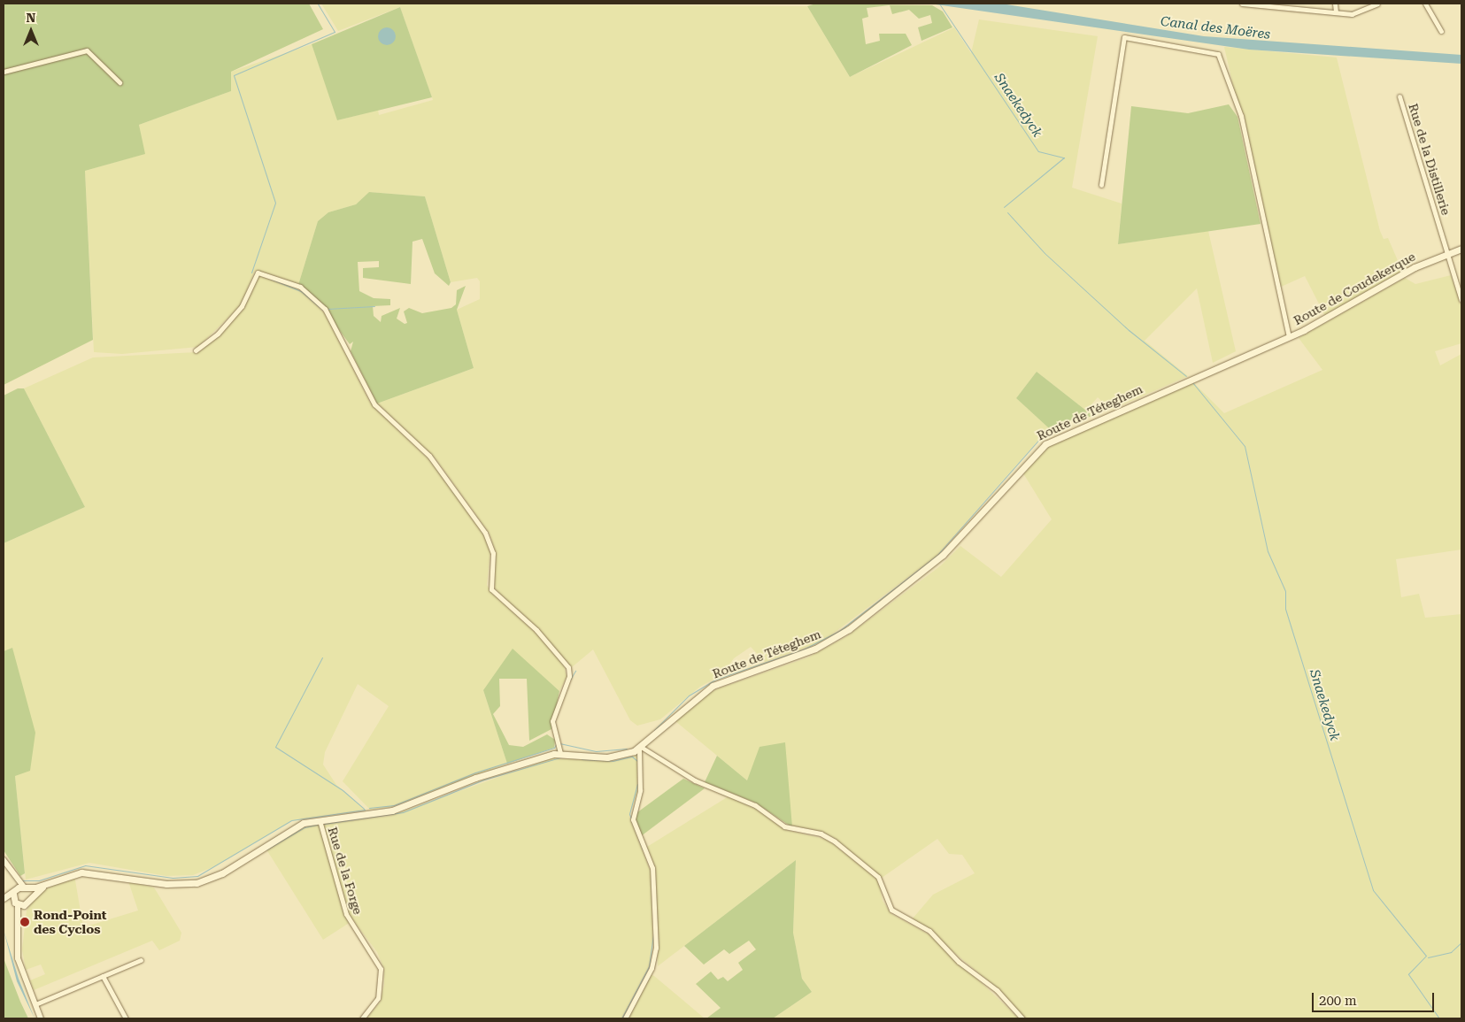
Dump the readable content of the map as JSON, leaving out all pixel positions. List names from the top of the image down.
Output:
{
  "streets": {
    "main road": ["Route de Coudekerque", "Route de Téteghem"],
    "street": ["Rue de la Distillerie", "Rue de la Forge"]
  },
  "crossings": [
    ["Rue de la Distillerie", "Route de Coudekerque"],
    ["Route de Coudekerque", "Route de Téteghem"],
    ["Route de Téteghem", "Rue de la Forge"]
  ],
  "water": ["Canal des Moëres", "Snaekedyck"],
  "places": ["Rond-Point des Cyclos"],
  "scale_bar": "200 m",
  "north": "top"
}
